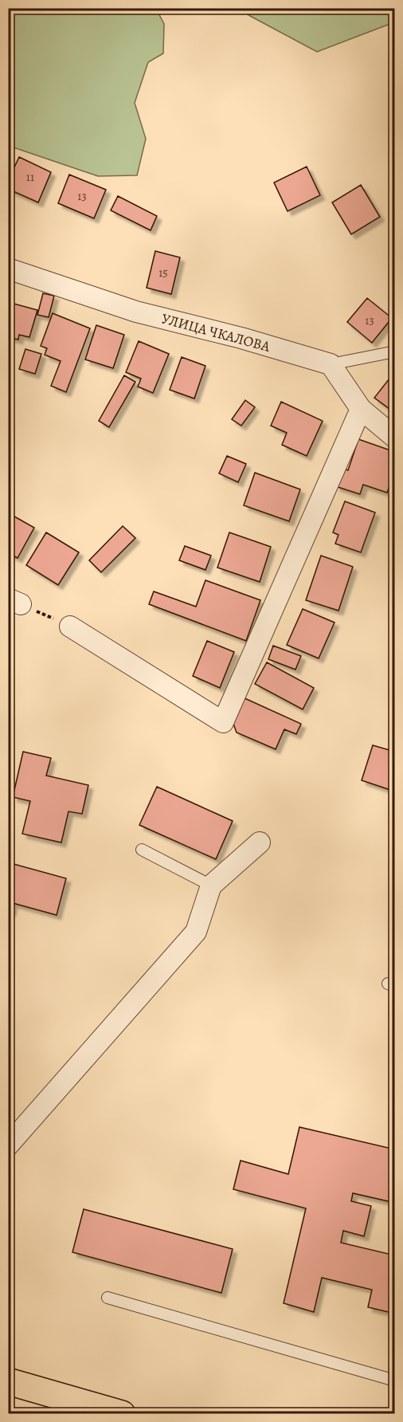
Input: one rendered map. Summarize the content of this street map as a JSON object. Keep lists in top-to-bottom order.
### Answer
{
  "streets": {
    "street": ["УЛИЦА ЧКАЛОВА"]
  },
  "house_numbers": [
    "11",
    "13",
    "15",
    "13"
  ]
}
